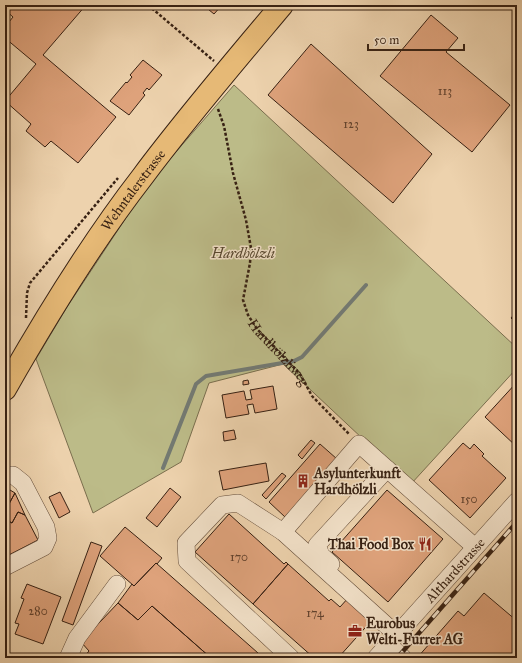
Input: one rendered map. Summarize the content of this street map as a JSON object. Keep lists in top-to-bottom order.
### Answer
{
  "streets": {
    "main road": ["Wehntalerstrasse"],
    "street": ["Althardstrasse"],
    "path": ["Hardhölzliweg"]
  },
  "crossings": [
    ["Wehntalerstrasse", "Hardhölzliweg"]
  ],
  "parks": ["Hardhölzli"],
  "places": {
    "building": ["Asylunterkunft Hardhölzli"],
    "restaurant": ["Thai Food Box"],
    "office": ["Eurobus Welti-Furrer AG"]
  },
  "house_numbers": [
    "113",
    "123",
    "150",
    "170",
    "280",
    "174"
  ],
  "scale_bar": "50 m"
}
